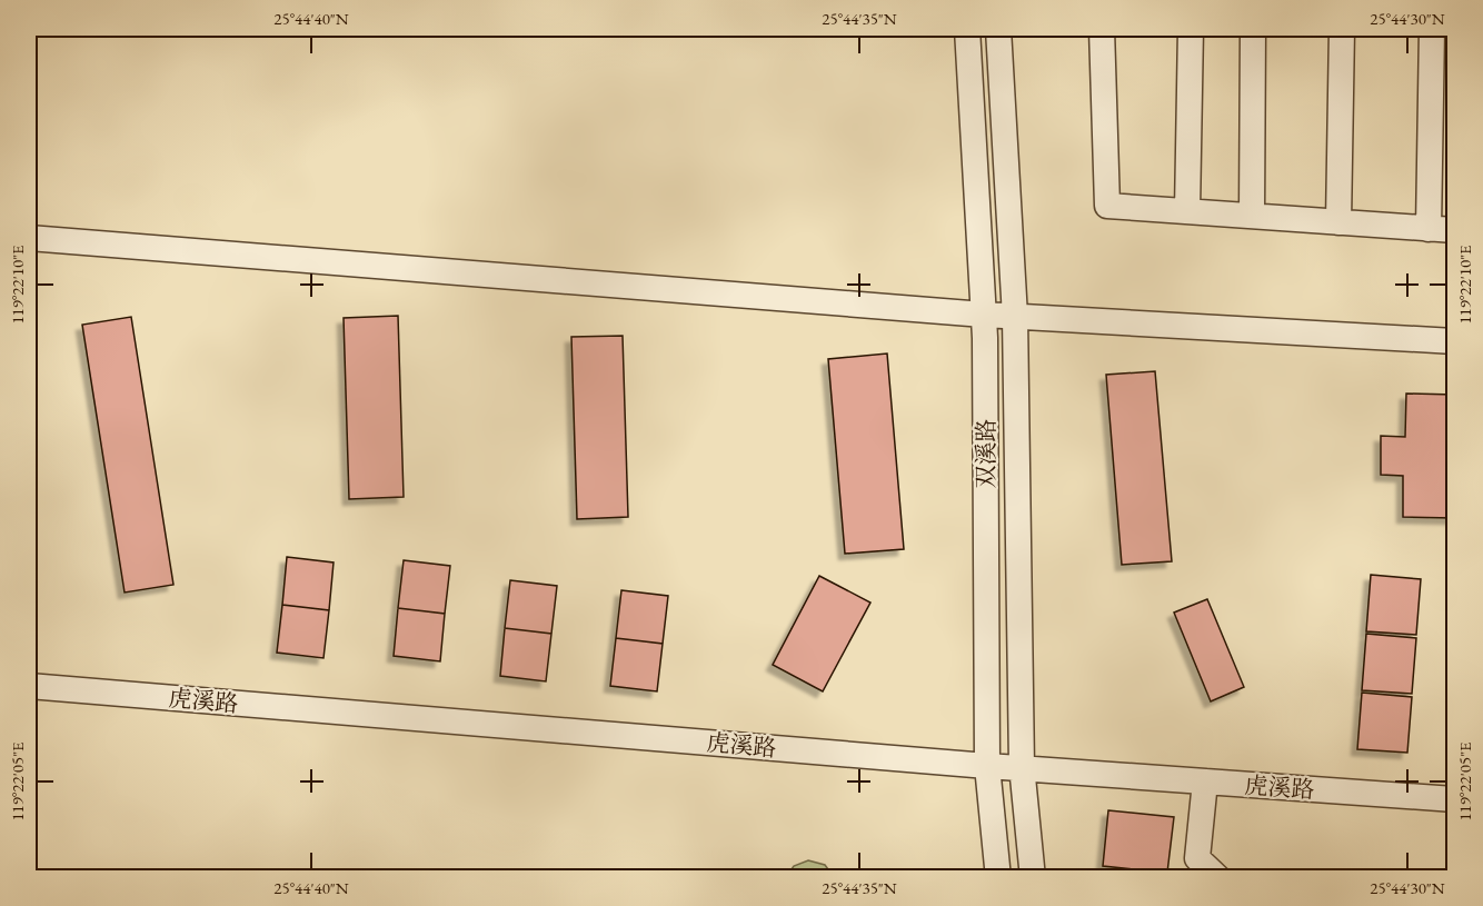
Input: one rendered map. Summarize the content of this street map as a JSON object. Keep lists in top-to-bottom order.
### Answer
{
  "streets": {
    "street": ["双溪路", "虎溪路"]
  },
  "crossings": [
    ["双溪路", "虎溪路"]
  ],
  "coordinates": [
    "25°44'40\"N",
    "25°44'35\"N",
    "25°44'30\"N",
    "119°22'10\"E",
    "119°22'05\"E"
  ]
}
